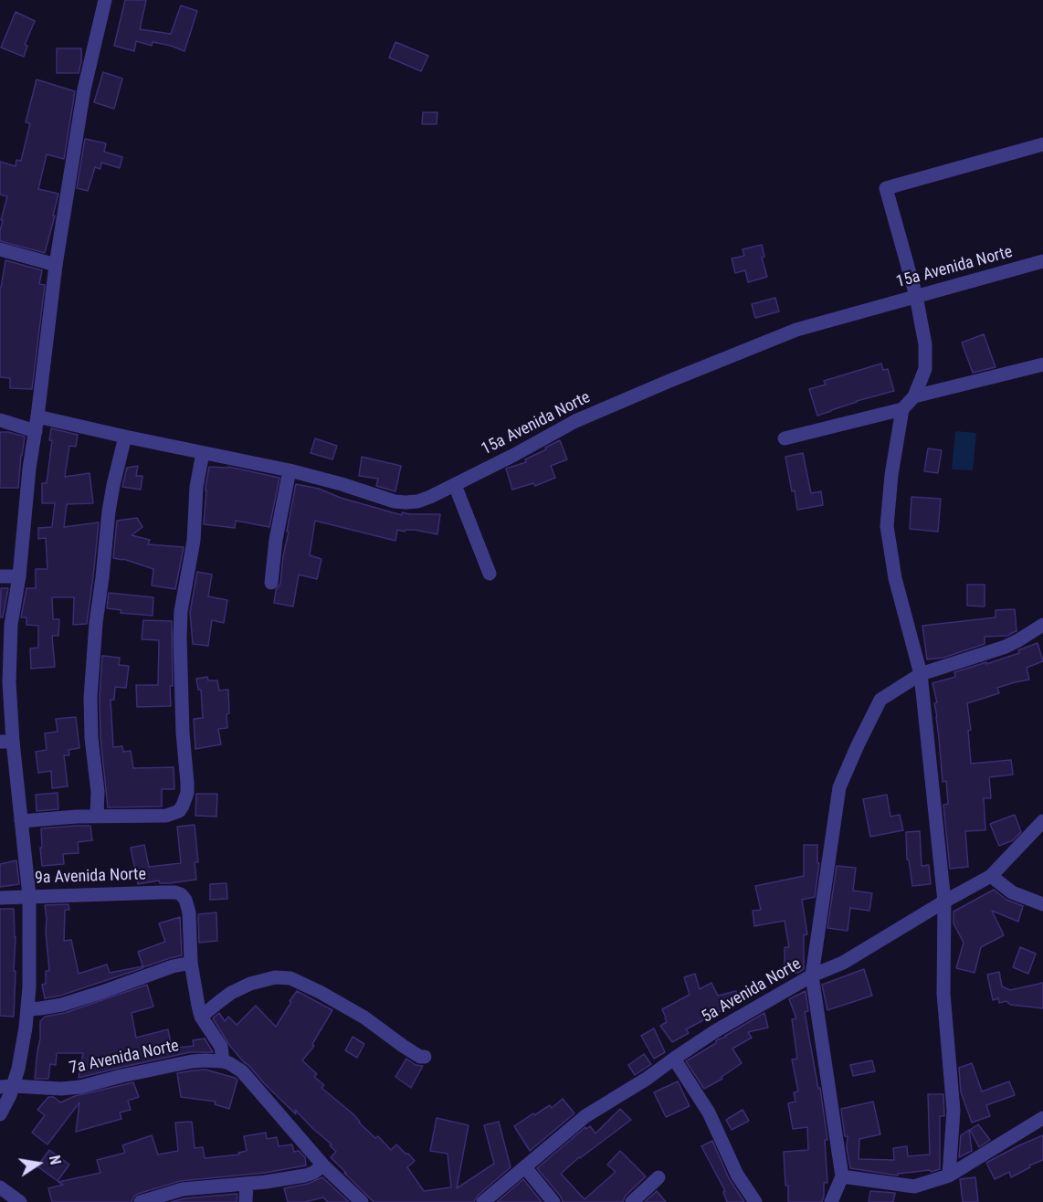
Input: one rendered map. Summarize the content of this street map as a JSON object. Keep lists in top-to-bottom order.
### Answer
{
  "streets": {
    "street": [
      "15a Avenida Norte",
      "9a Avenida Norte",
      "5a Avenida Norte",
      "7a Avenida Norte"
    ]
  },
  "north": "right"
}
